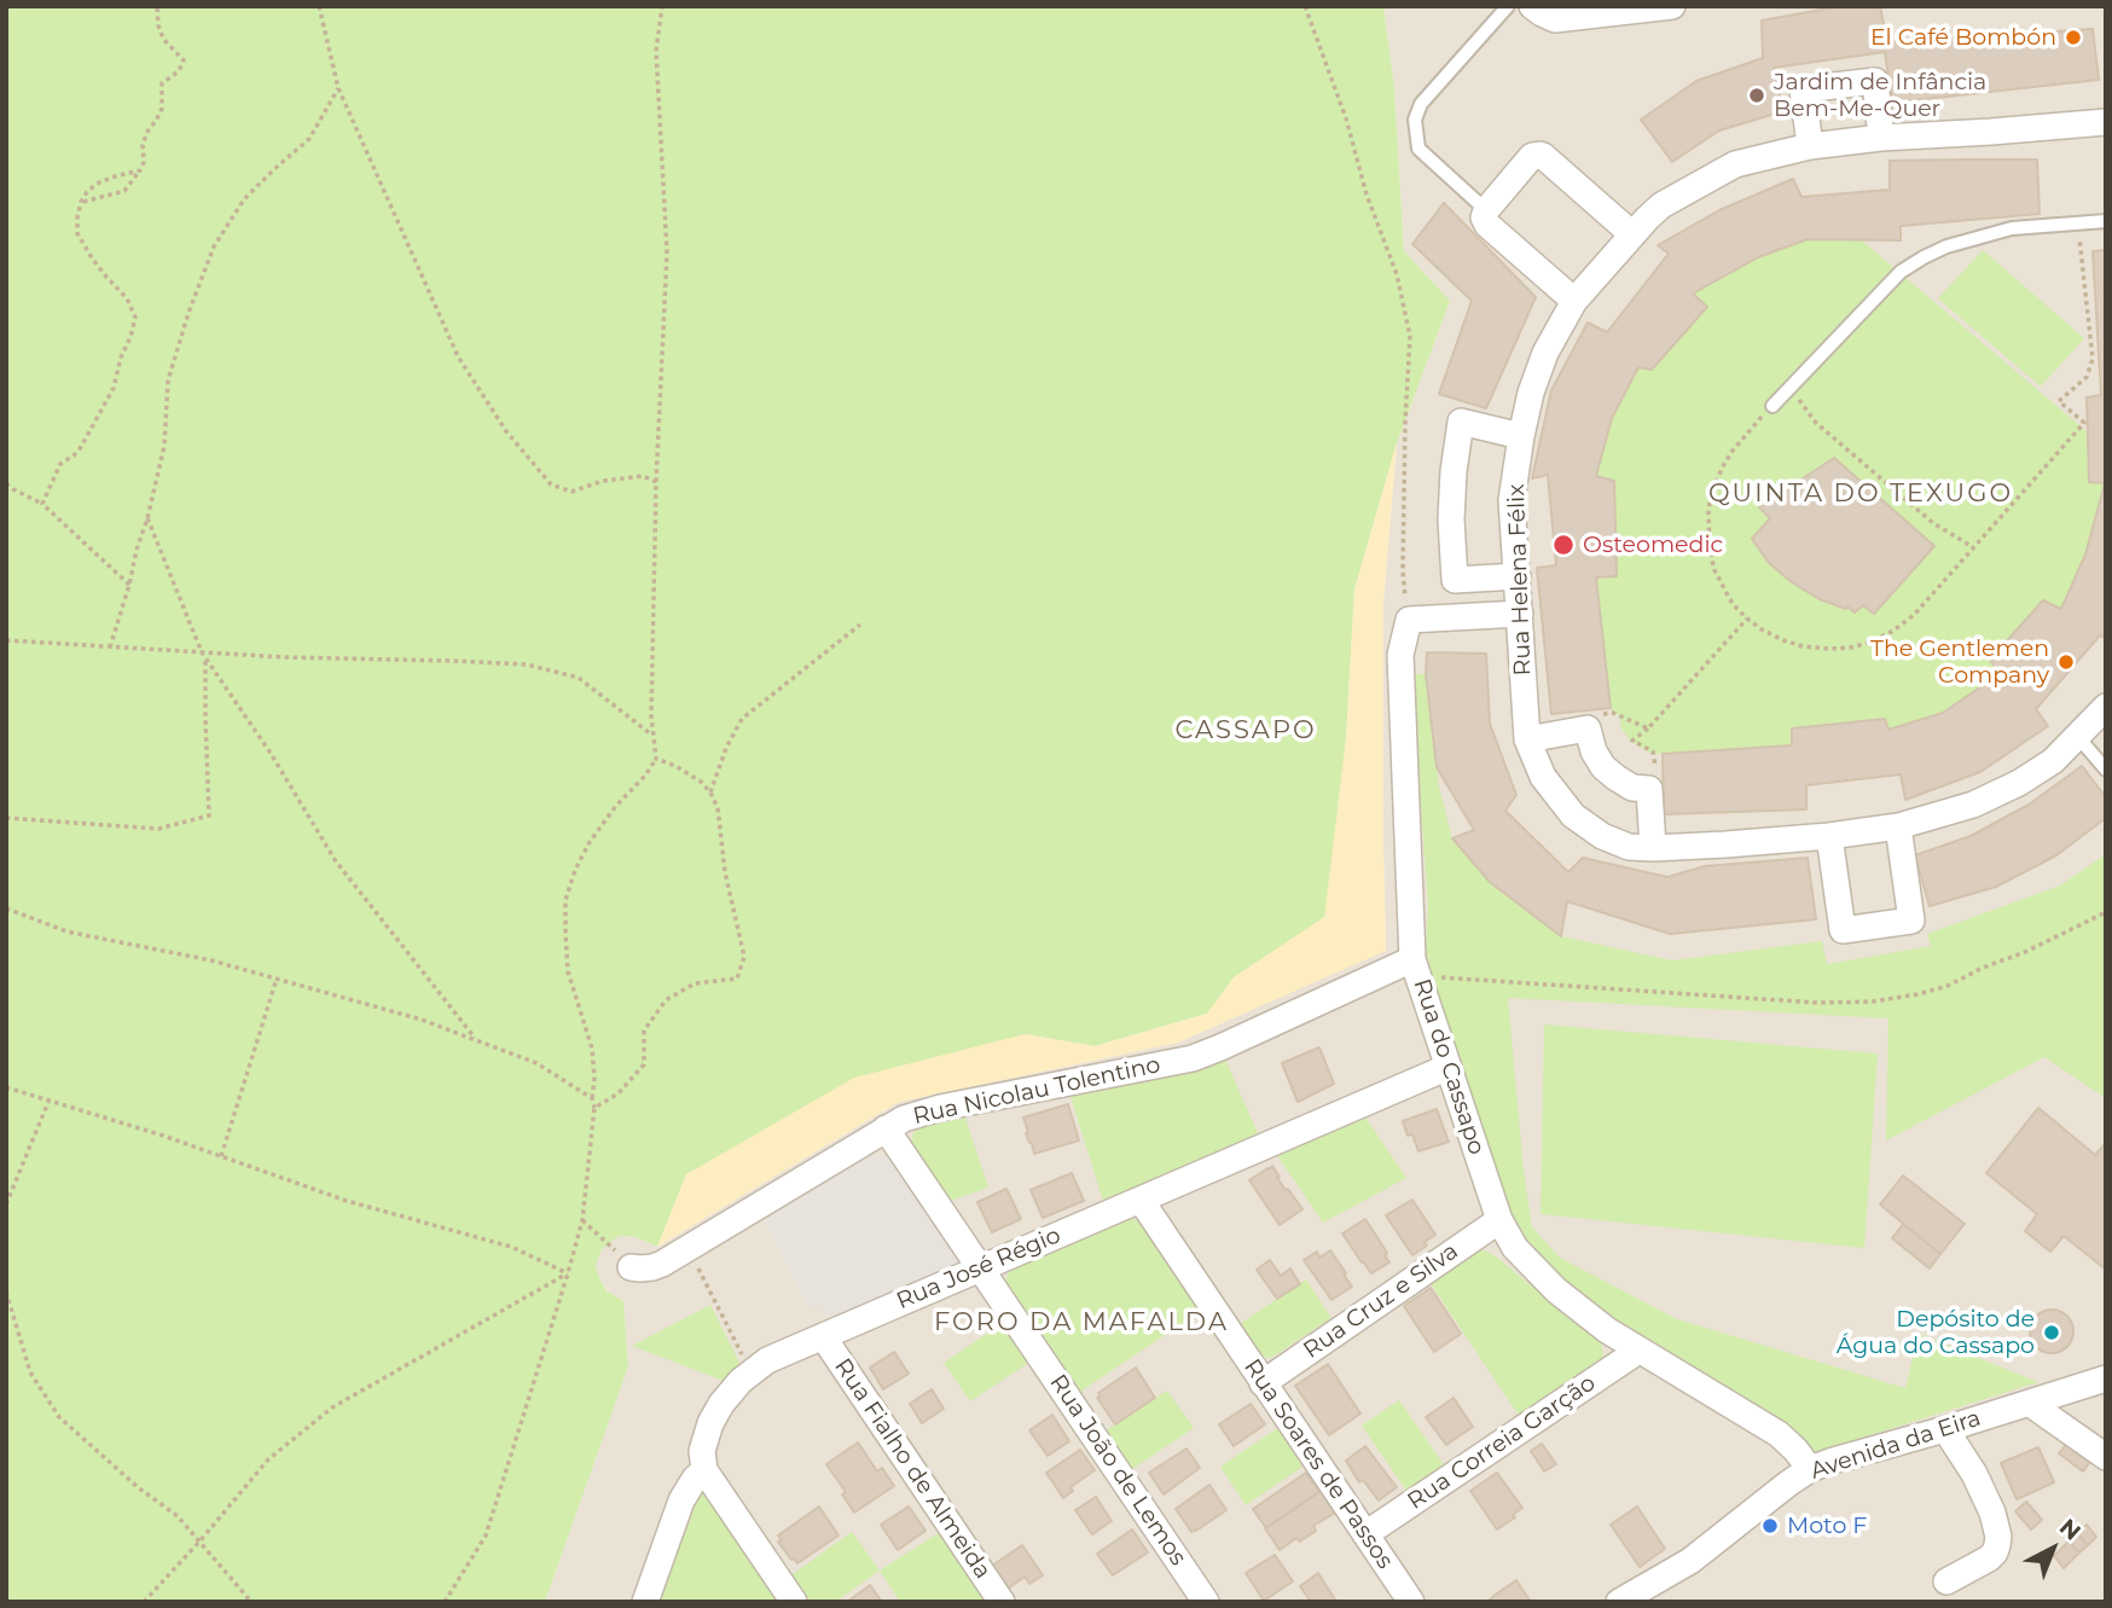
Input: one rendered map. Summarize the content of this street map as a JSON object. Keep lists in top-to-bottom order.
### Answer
{
  "streets": {
    "street": [
      "Rua Helena Félix",
      "Rua do Cassapo",
      "Rua Nicolau Tolentino",
      "Rua José Régio",
      "Rua Cruz e Silva",
      "Rua Correia Garção",
      "Avenida da Eira",
      "Rua Soares de Passos",
      "Rua Fialho de Almeida",
      "Rua João de Lemos"
    ]
  },
  "crossings": [
    ["Rua do Cassapo", "Rua Nicolau Tolentino"],
    ["Rua do Cassapo", "Rua José Régio"],
    ["Rua do Cassapo", "Rua Cruz e Silva"],
    ["Rua do Cassapo", "Rua Correia Garção"],
    ["Rua do Cassapo", "Avenida da Eira"],
    ["Rua Nicolau Tolentino", "Rua João de Lemos"],
    ["Rua José Régio", "Rua Soares de Passos"],
    ["Rua José Régio", "Rua Fialho de Almeida"],
    ["Rua José Régio", "Rua João de Lemos"],
    ["Rua Cruz e Silva", "Rua Soares de Passos"],
    ["Rua Correia Garção", "Rua Soares de Passos"]
  ],
  "districts": ["QUINTA DO TEXUGO", "CASSAPO", "FORO DA MAFALDA"],
  "places": [
    "El Café Bombón",
    "Jardim de Infância Bem-Me-Quer",
    "Osteomedic",
    "The Gentlemen Company",
    "Depósito de Água do Cassapo",
    "Moto F"
  ],
  "north": "top right"
}
